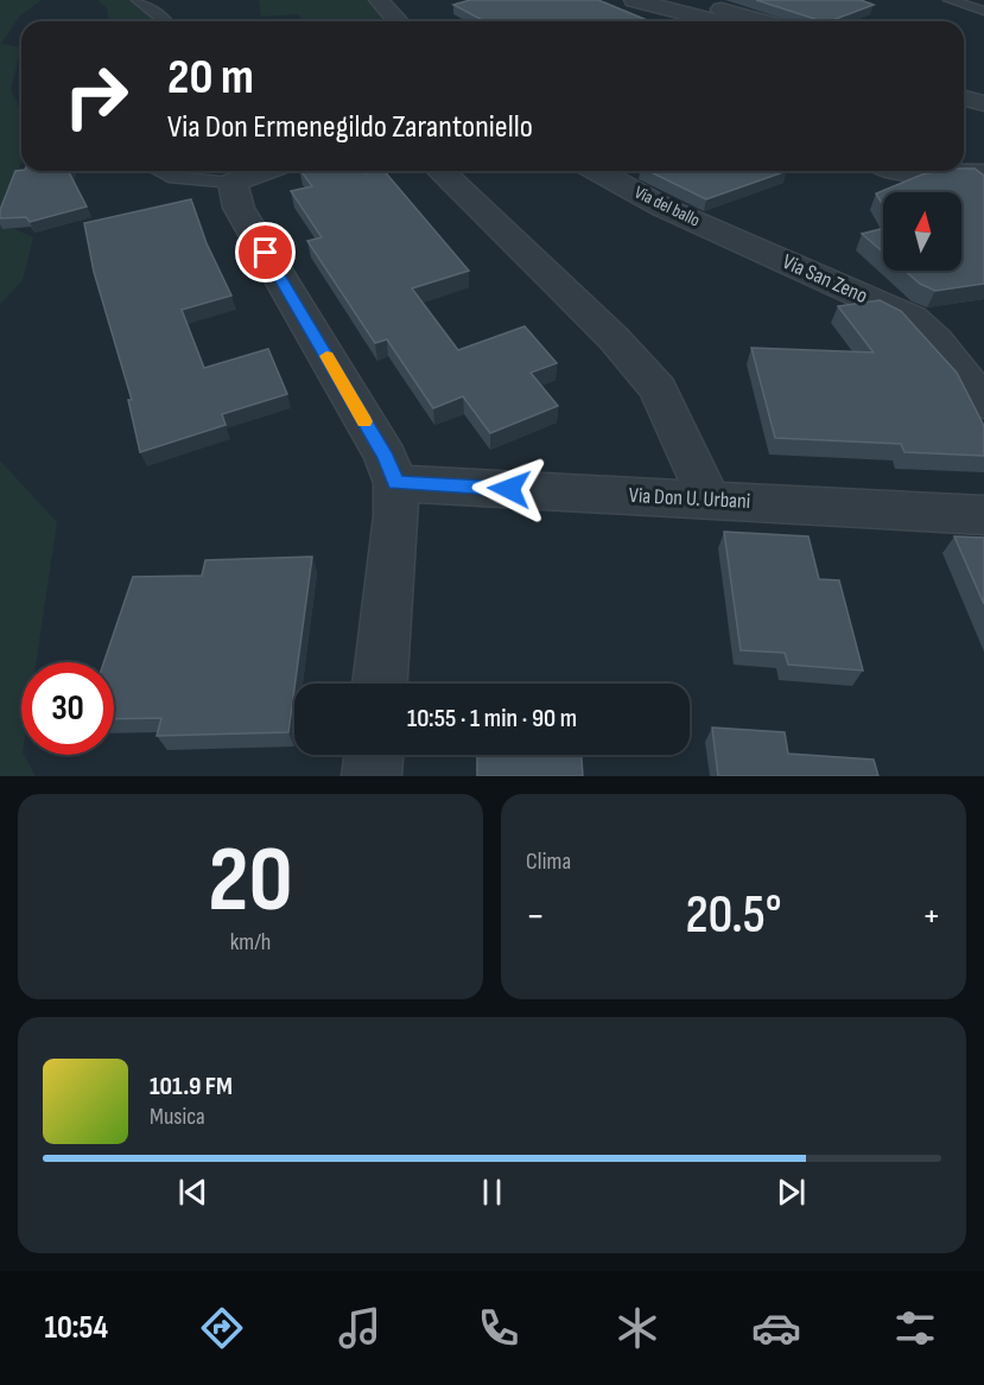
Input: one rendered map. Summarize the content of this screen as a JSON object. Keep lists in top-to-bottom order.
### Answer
{
  "streets": {
    "street": ["Via del ballo", "Via San Zeno", "Via Don U. Urbani"]
  },
  "crossings": [
    ["Via del ballo", "Via San Zeno"]
  ],
  "north": "top",
  "page": {
    "turn": ["20 m", "Via Don Ermenegildo Zarantoniello"],
    "limit": "30",
    "trip": "10:55 · 1 min · 90 m",
    "tile": [
      ["20", "km/h"],
      "Clima"
    ],
    "heat": ["−", "20.5°", "+"],
    "song": ["101.9 FM", "Musica"],
    "tabs": "10:54"
  }
}
